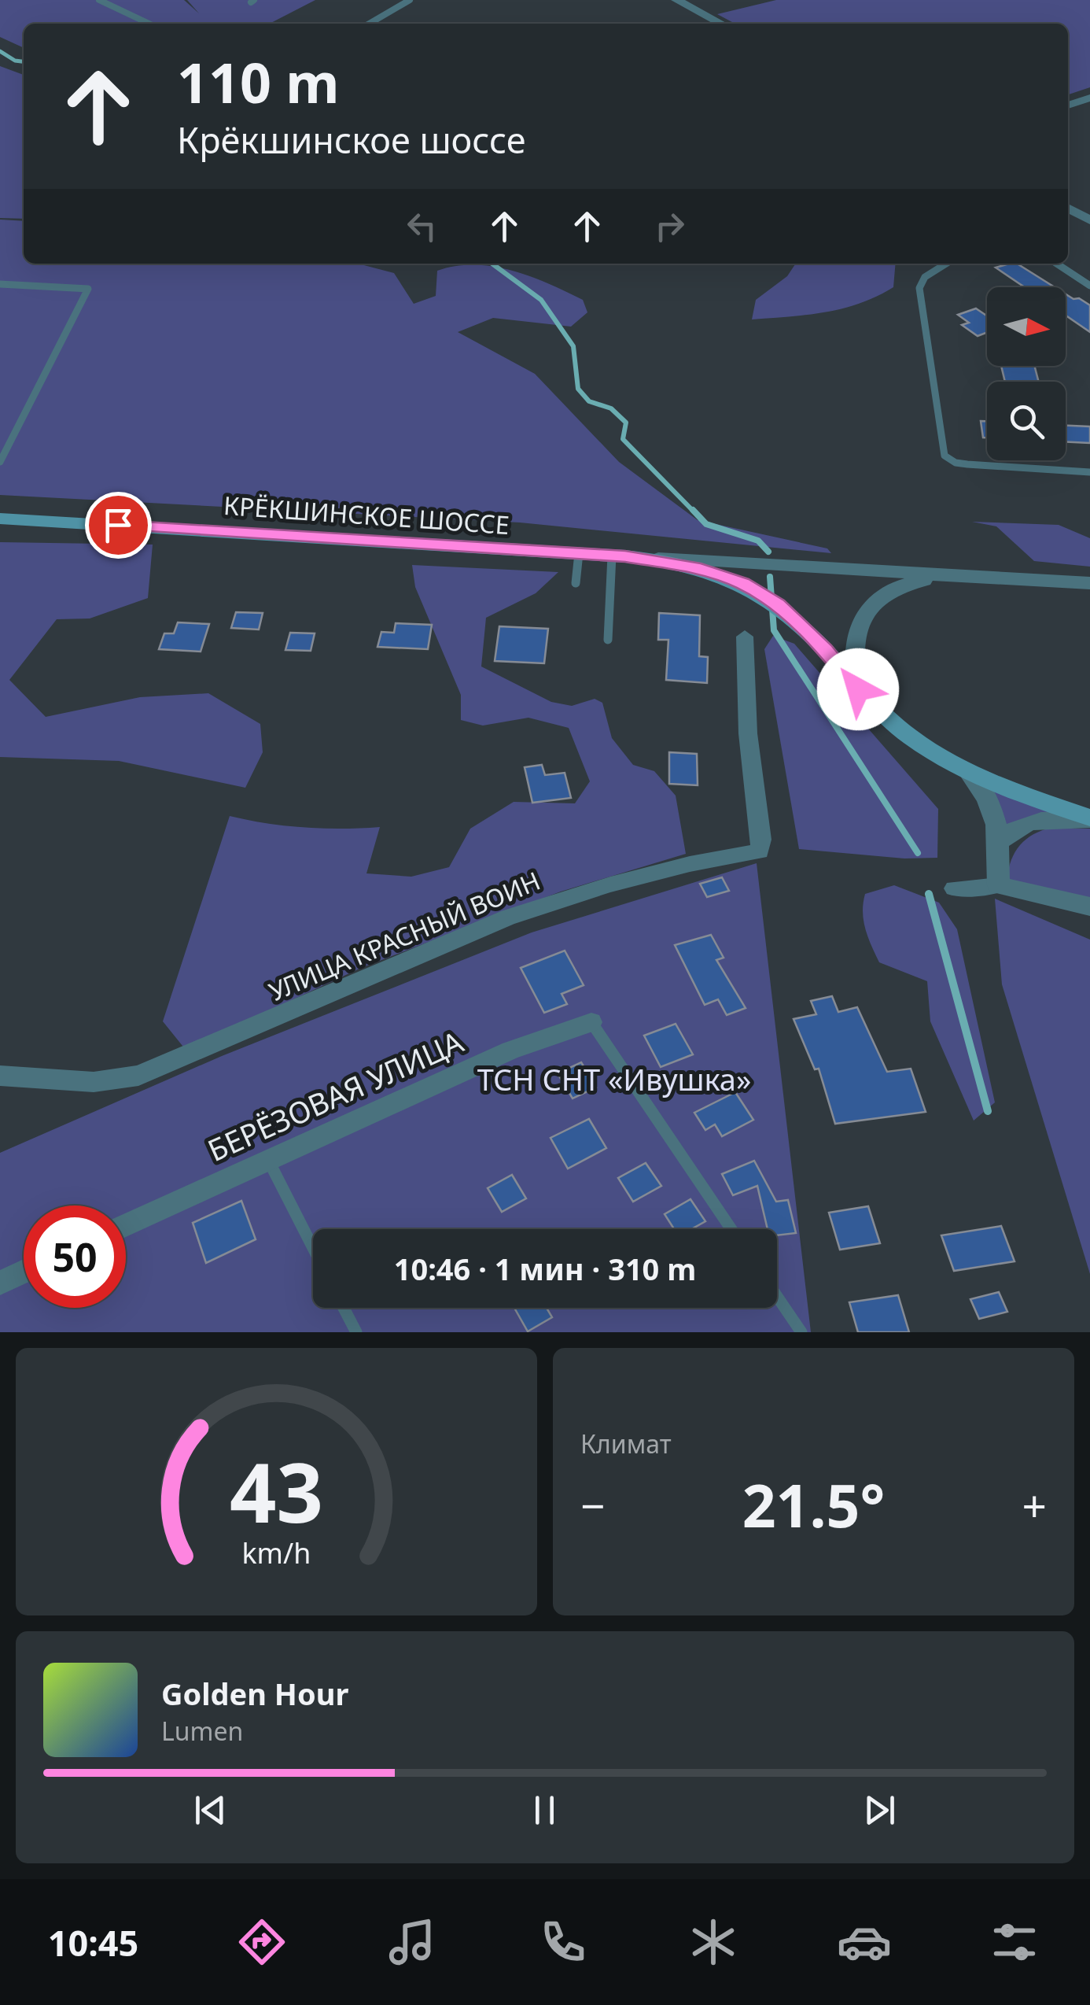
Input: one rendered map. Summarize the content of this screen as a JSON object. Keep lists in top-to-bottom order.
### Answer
{
  "streets": {
    "main road": ["КРЁКШИНСКОЕ ШОССЕ"],
    "street": ["УЛИЦА КРАСНЫЙ ВОИН", "БЕРЁЗОВАЯ УЛИЦА"]
  },
  "parks": ["ТСН СНТ «Ивушка»"],
  "north": "right",
  "page": {
    "turn": ["110 m", "Крёкшинское шоссе"],
    "limit": "50",
    "trip": "10:46 · 1 мин · 310 m",
    "tile": "Климат",
    "heat": ["−", "21.5°", "+"],
    "song": ["Golden Hour", "Lumen"],
    "tabs": "10:45",
    "gauge": ["43", "km/h"]
  }
}
